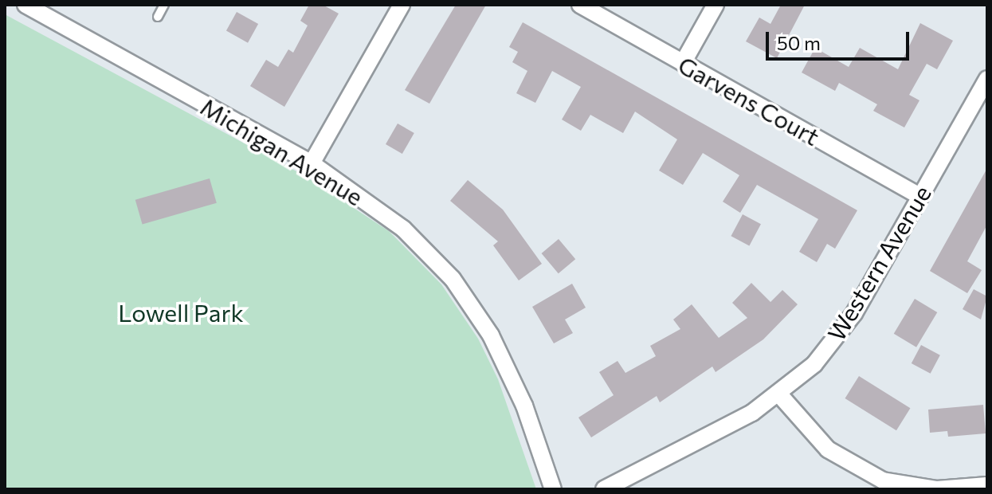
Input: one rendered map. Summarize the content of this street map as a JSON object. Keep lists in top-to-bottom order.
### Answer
{
  "streets": {
    "street": ["Garvens Court", "Michigan Avenue", "Western Avenue"]
  },
  "crossings": [
    ["Garvens Court", "Western Avenue"]
  ],
  "parks": ["Lowell Park"],
  "scale_bar": "50 m"
}
